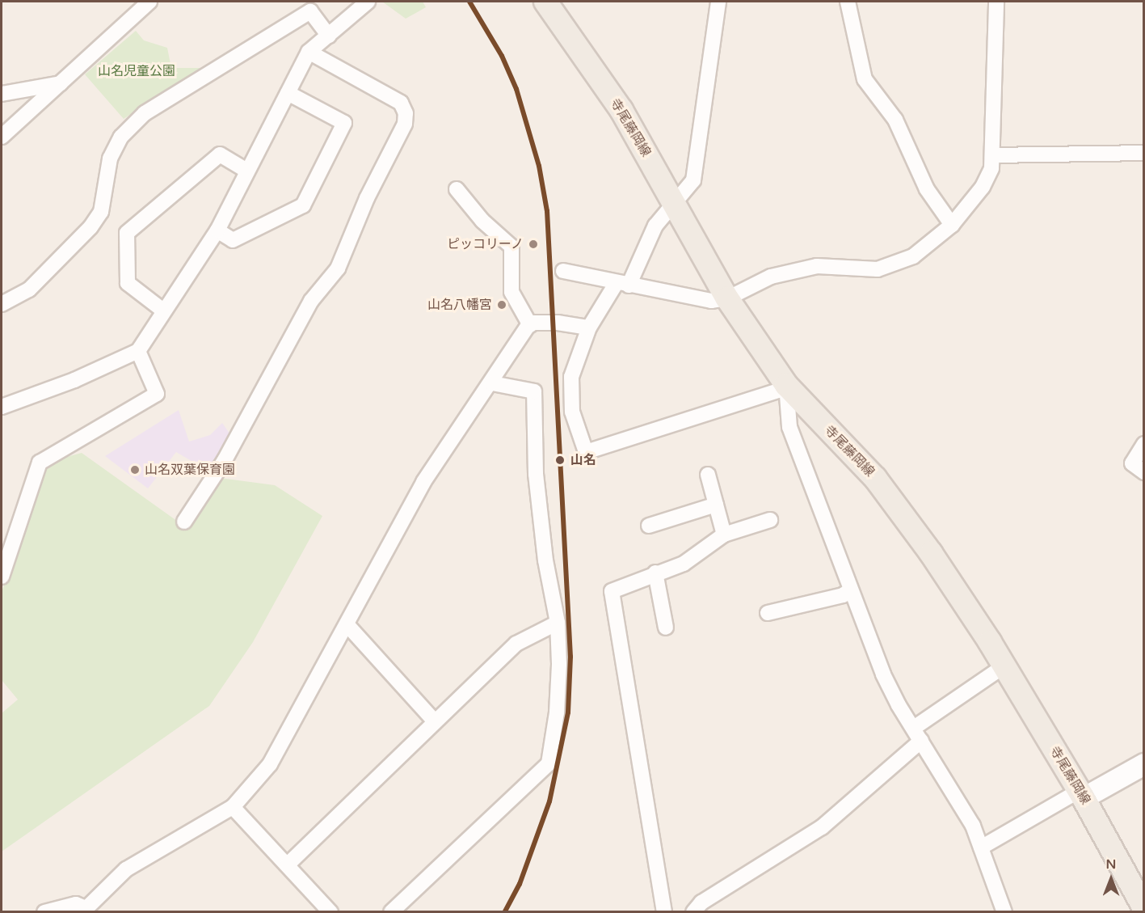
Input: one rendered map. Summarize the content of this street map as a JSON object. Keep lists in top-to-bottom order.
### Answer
{
  "streets": {
    "main road": ["寺尾藤岡線"]
  },
  "parks": ["山名児童公園"],
  "places": [
    "ピッコリーノ",
    "山名八幡宮",
    "山名",
    "山名双葉保育園"
  ],
  "north": "top"
}
